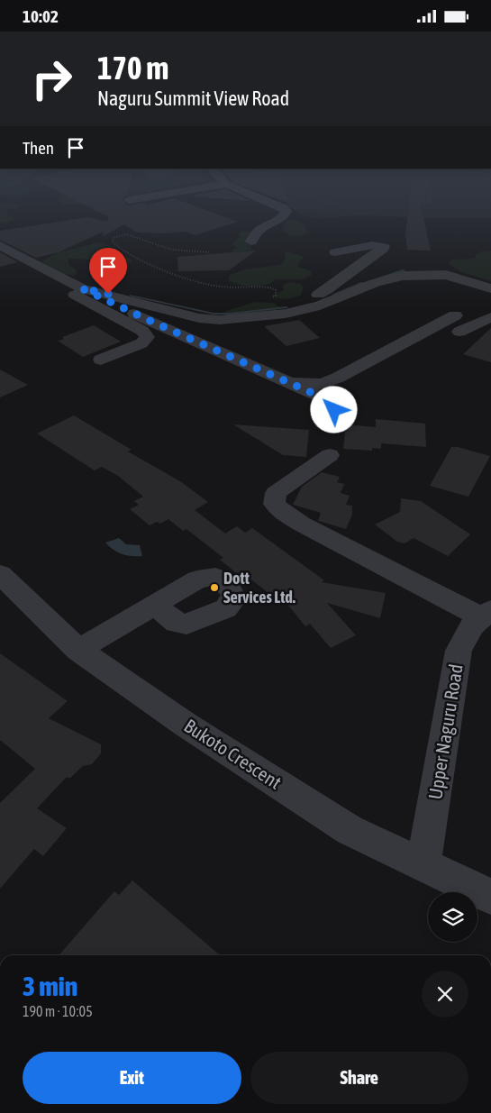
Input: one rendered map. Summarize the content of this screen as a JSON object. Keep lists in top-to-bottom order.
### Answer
{
  "streets": {
    "street": ["Upper Naguru Road", "Bukoto Crescent"]
  },
  "crossings": [
    ["Upper Naguru Road", "Bukoto Crescent"]
  ],
  "places": ["Dott Services Ltd."],
  "page": {
    "status": "10:02",
    "turn": ["170 m", "Naguru Summit View Road"],
    "then": "Then",
    "heading": ["3 min", "190 m · 10:05"],
    "buttons": ["Exit", "Share"]
  }
}
